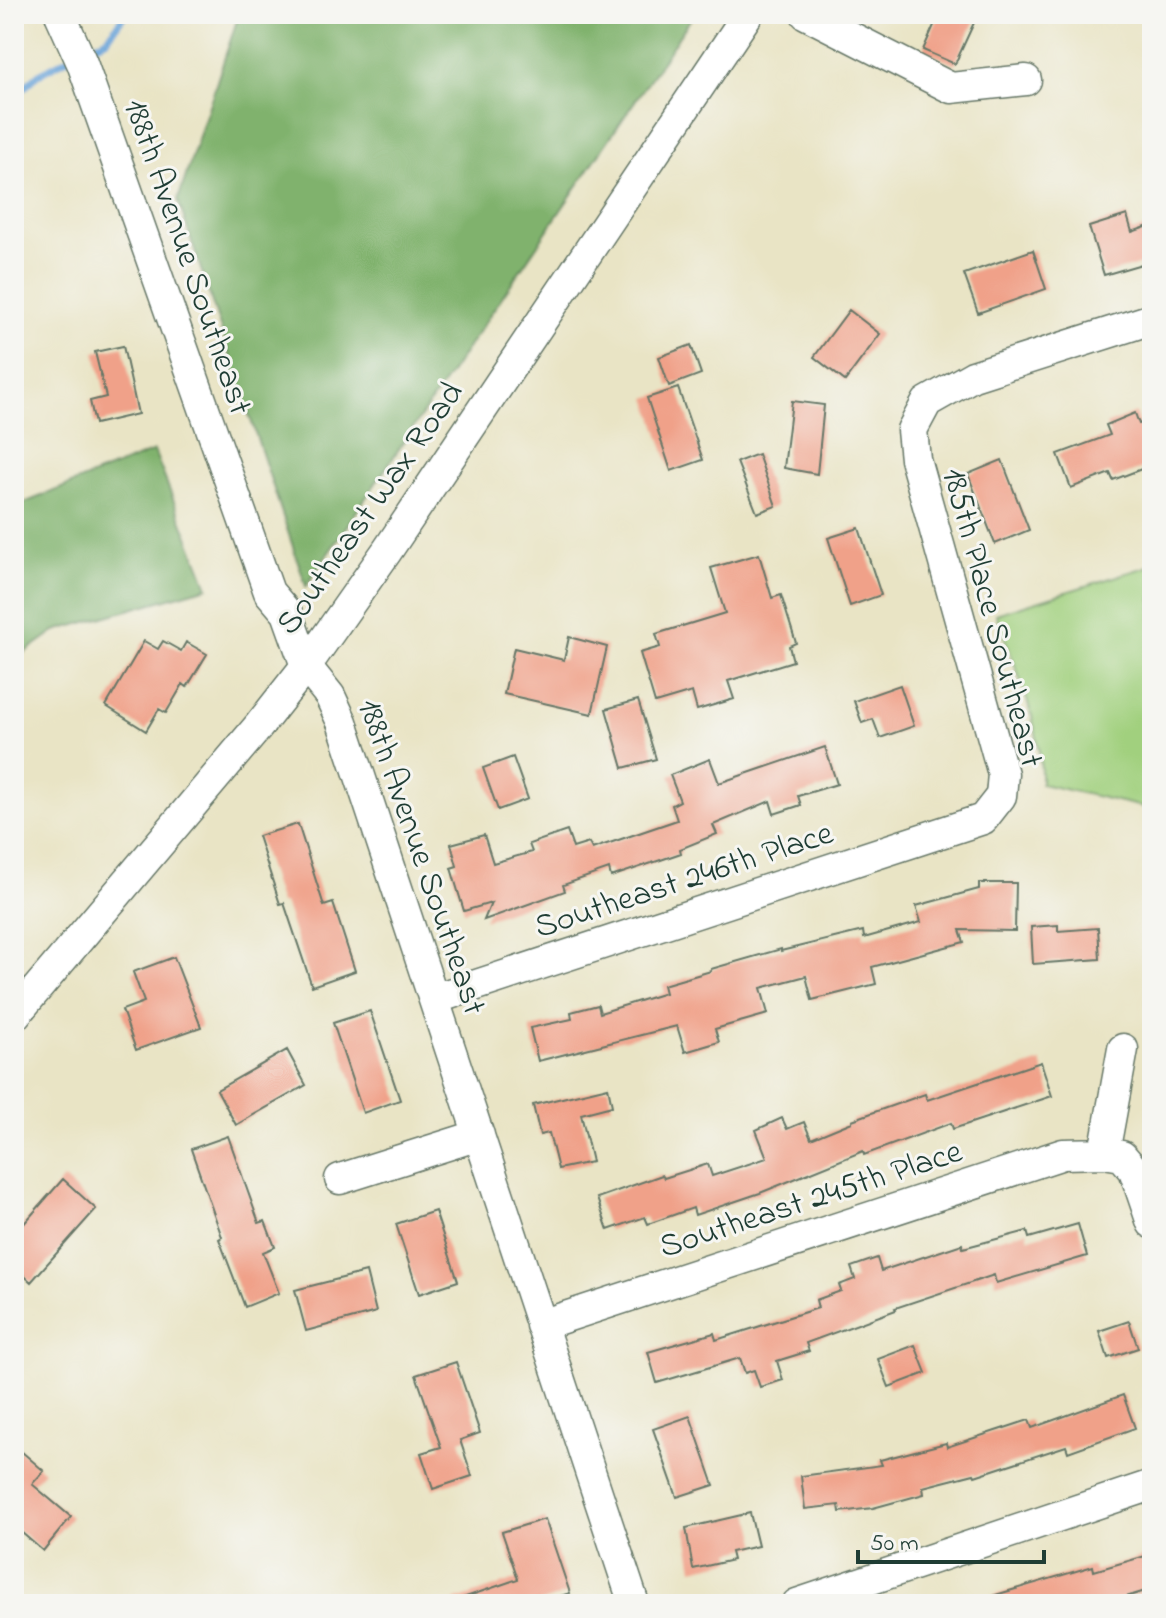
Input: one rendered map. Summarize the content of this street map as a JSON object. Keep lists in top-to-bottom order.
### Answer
{
  "streets": {
    "street": [
      "188th Avenue Southeast",
      "Southeast Wax Road",
      "185th Place Southeast",
      "Southeast 246th Place",
      "Southeast 245th Place"
    ]
  },
  "crossings": [
    ["188th Avenue Southeast", "Southeast Wax Road"],
    ["188th Avenue Southeast", "Southeast 246th Place"],
    ["188th Avenue Southeast", "Southeast 245th Place"],
    ["185th Place Southeast", "Southeast 246th Place"]
  ],
  "scale_bar": "50 m"
}
